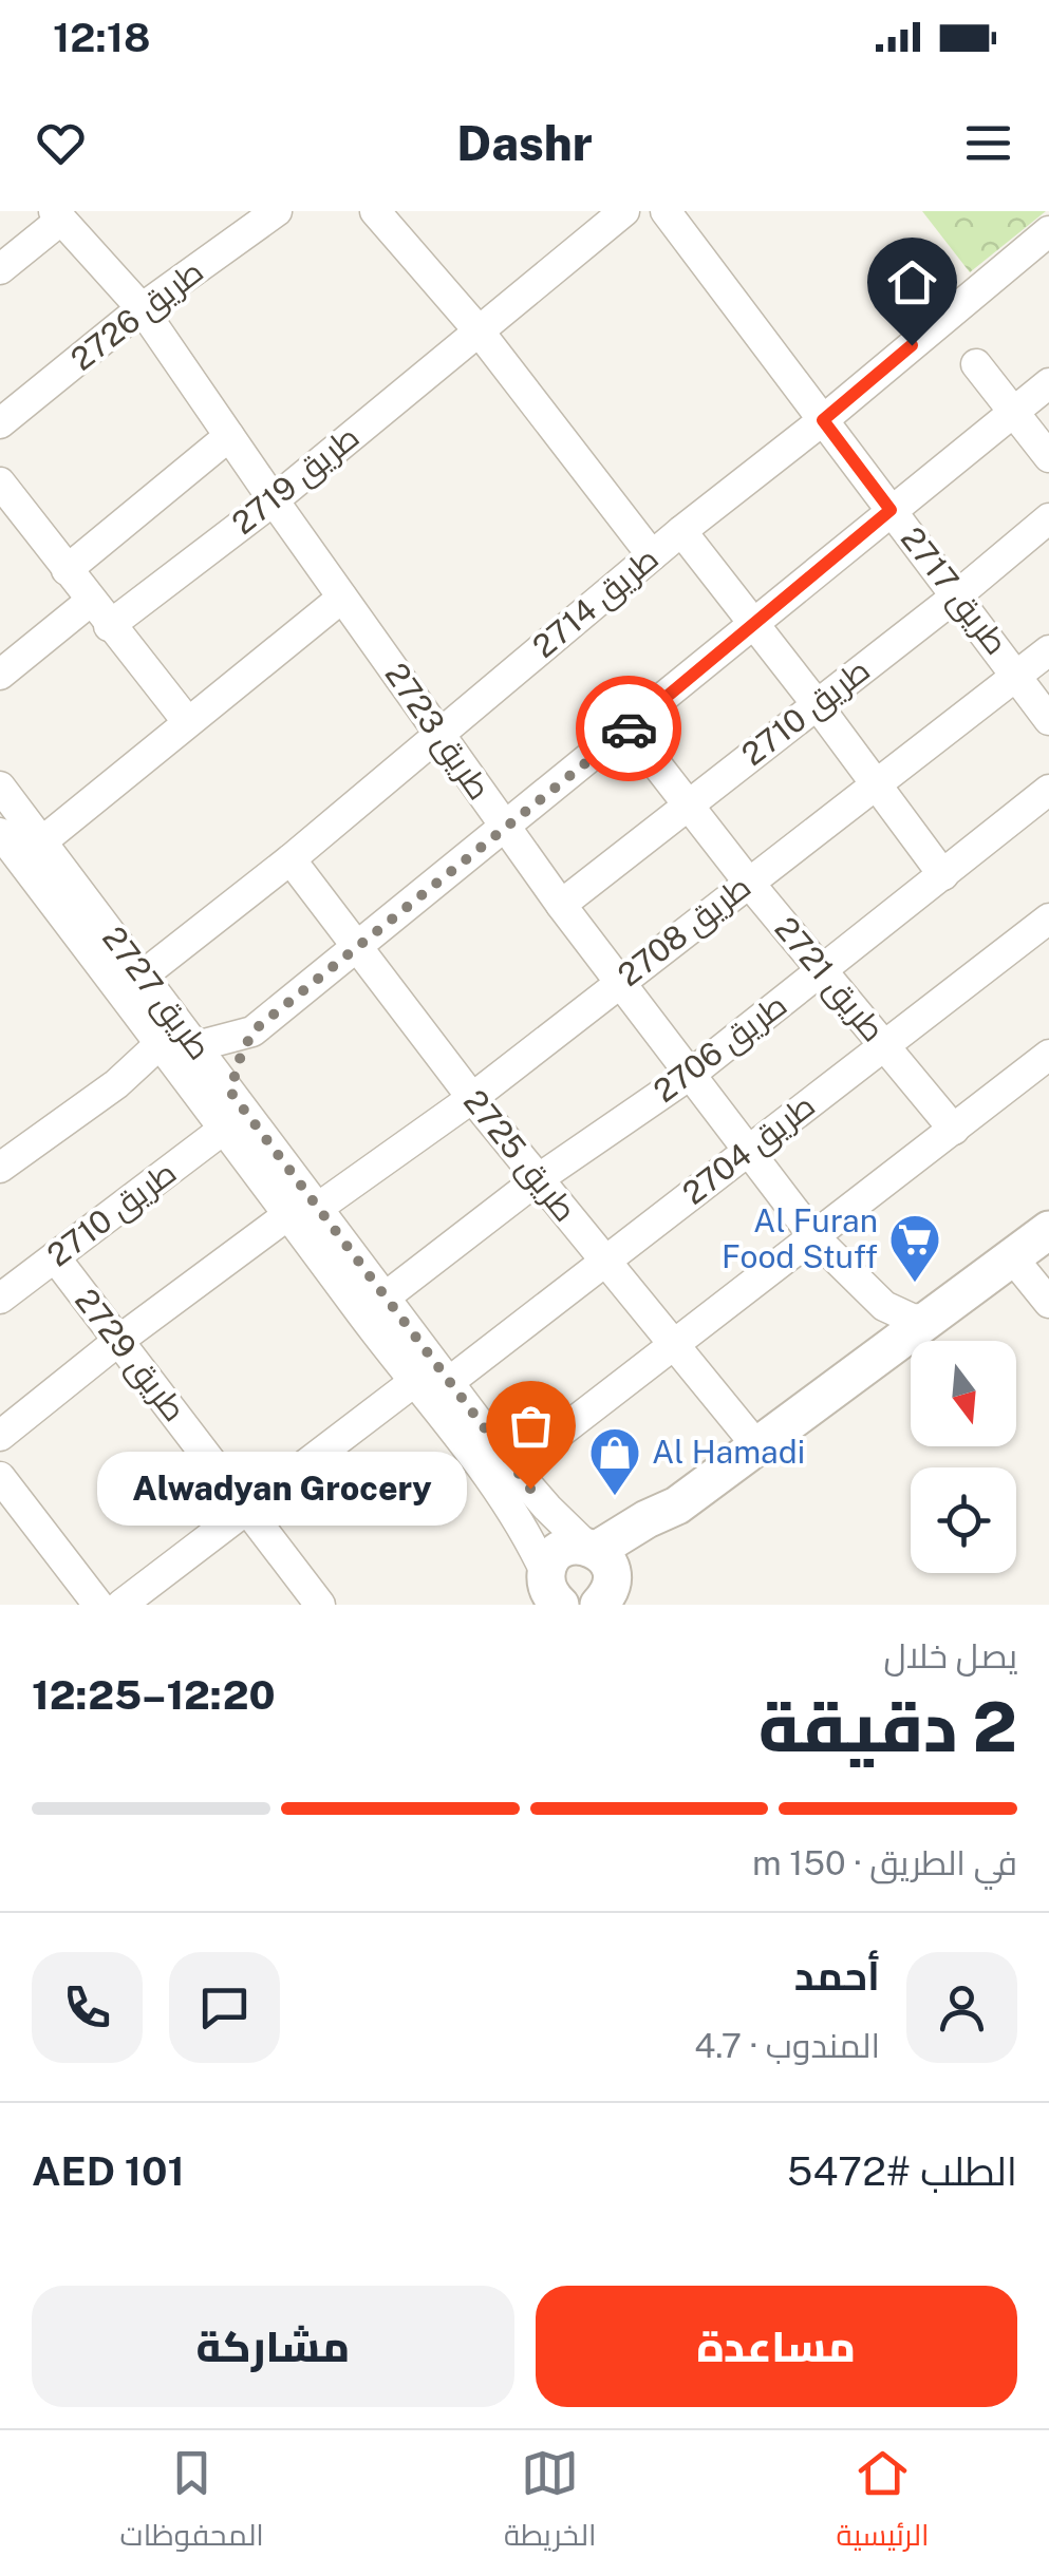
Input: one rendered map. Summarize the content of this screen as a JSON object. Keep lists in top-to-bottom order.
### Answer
{
  "streets": {
    "street": [
      "طريق 2726",
      "طريق 2719",
      "طريق 2717",
      "طريق 2714",
      "طريق 2710",
      "طريق 2723",
      "طريق 2708",
      "طريق 2721",
      "طريق 2727",
      "طريق 2706",
      "طريق 2704",
      "طريق 2725",
      "طريق 2729"
    ]
  },
  "crossings": [
    ["طريق 2726", "طريق 2723"],
    ["طريق 2719", "طريق 2723"],
    ["طريق 2717", "طريق 2714"],
    ["طريق 2717", "طريق 2710"],
    ["طريق 2717", "طريق 2708"],
    ["طريق 2714", "طريق 2723"],
    ["طريق 2714", "طريق 2727"],
    ["طريق 2714", "طريق 2725"],
    ["طريق 2710", "طريق 2723"],
    ["طريق 2710", "طريق 2721"],
    ["طريق 2710", "طريق 2727"],
    ["طريق 2710", "طريق 2729"],
    ["طريق 2723", "طريق 2708"],
    ["طريق 2723", "طريق 2706"],
    ["طريق 2723", "طريق 2704"],
    ["طريق 2708", "طريق 2721"],
    ["طريق 2708", "طريق 2727"],
    ["طريق 2708", "طريق 2725"],
    ["طريق 2708", "طريق 2729"],
    ["طريق 2721", "طريق 2706"],
    ["طريق 2721", "طريق 2704"],
    ["طريق 2727", "طريق 2706"],
    ["طريق 2727", "طريق 2704"],
    ["طريق 2706", "طريق 2725"],
    ["طريق 2704", "طريق 2725"]
  ],
  "places": {
    "supermarket": ["Al Furan Food Stuff"],
    "other": ["Alwadyan Grocery"],
    "shop": ["Al Hamadi"]
  },
  "north": "bottom",
  "page": {
    "status": "12:18",
    "header": "Dashr",
    "bubble": "Alwadyan Grocery",
    "heading": ["2 دقيقة", "يصل خلال", "12:20–12:25"],
    "panel": [
      "أحمد",
      "المندوب · 4.7",
      "الطلب #5472",
      "AED 101"
    ],
    "bar": "في الطريق · 150 m",
    "buttons": ["مساعدة", "مشاركة"],
    "tabs": ["الرئيسية", "الخريطة", "المحفوظات"]
  }
}
